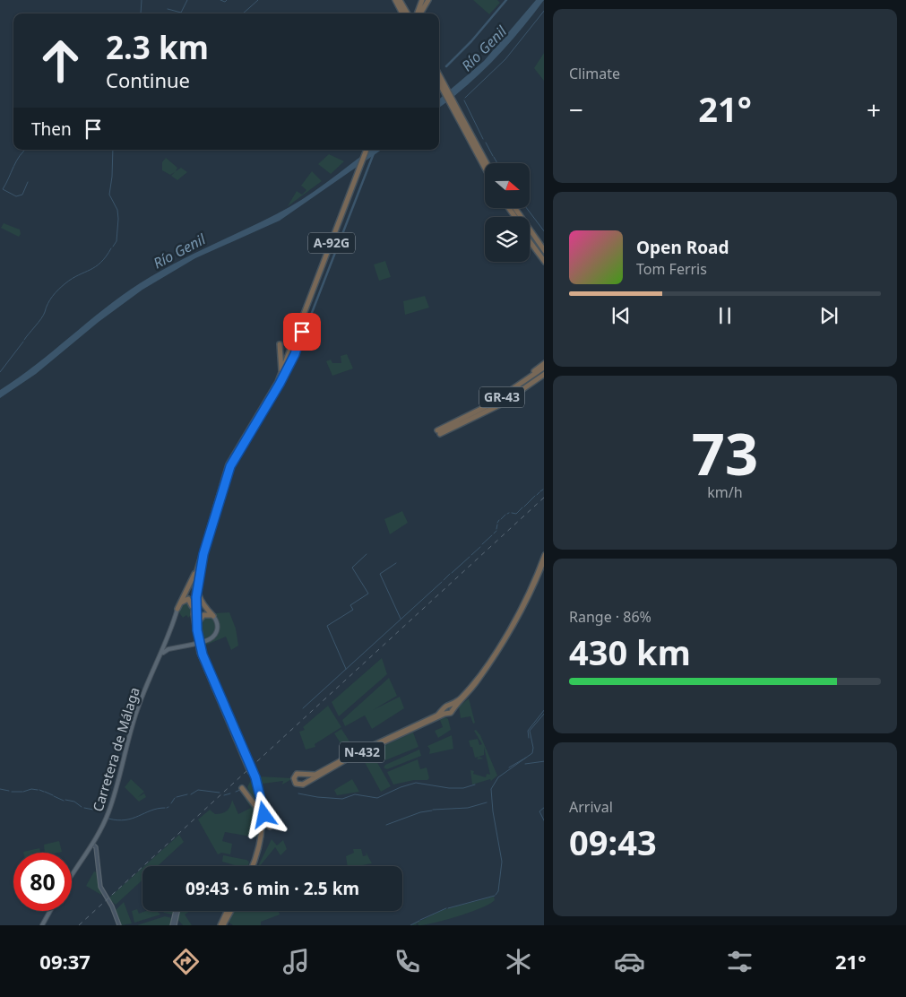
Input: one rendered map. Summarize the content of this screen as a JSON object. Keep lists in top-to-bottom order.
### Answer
{
  "streets": {
    "highway": ["A-92G", "GR-43", "N-432"],
    "main road": ["Carretera de Málaga"]
  },
  "water": ["Río Genil"],
  "north": "right",
  "page": {
    "tile": [
      "Climate",
      ["73", "km/h"],
      ["Range · 86%", "430 km"],
      ["Arrival", "09:43"]
    ],
    "turn": ["2.3 km", "Continue"],
    "heat": ["−", "21°", "+"],
    "then": "Then",
    "song": ["Open Road", "Tom Ferris"],
    "limit": "80",
    "trip": "09:43 · 6 min · 2.5 km",
    "tabs": ["09:37", "21°"]
  }
}
